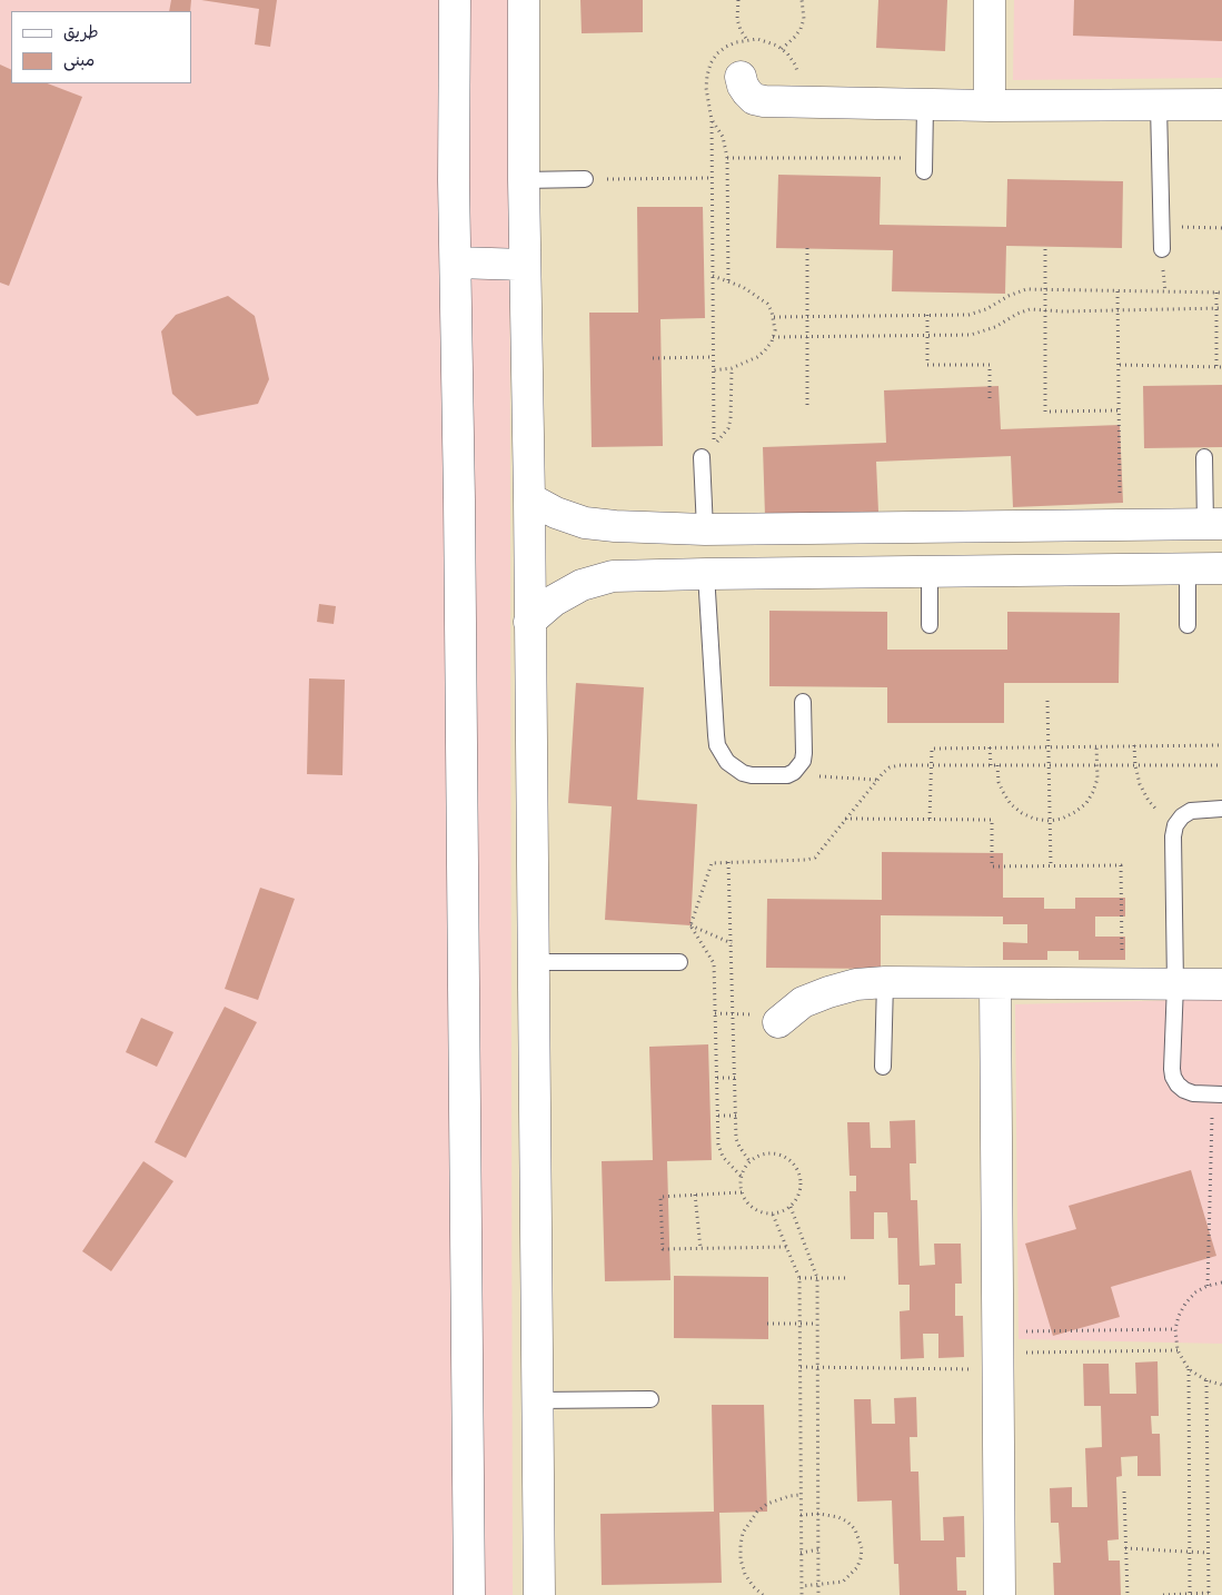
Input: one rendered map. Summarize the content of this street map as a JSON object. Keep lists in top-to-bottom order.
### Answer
{
  "legend": ["طريق", "مبنى"]
}
